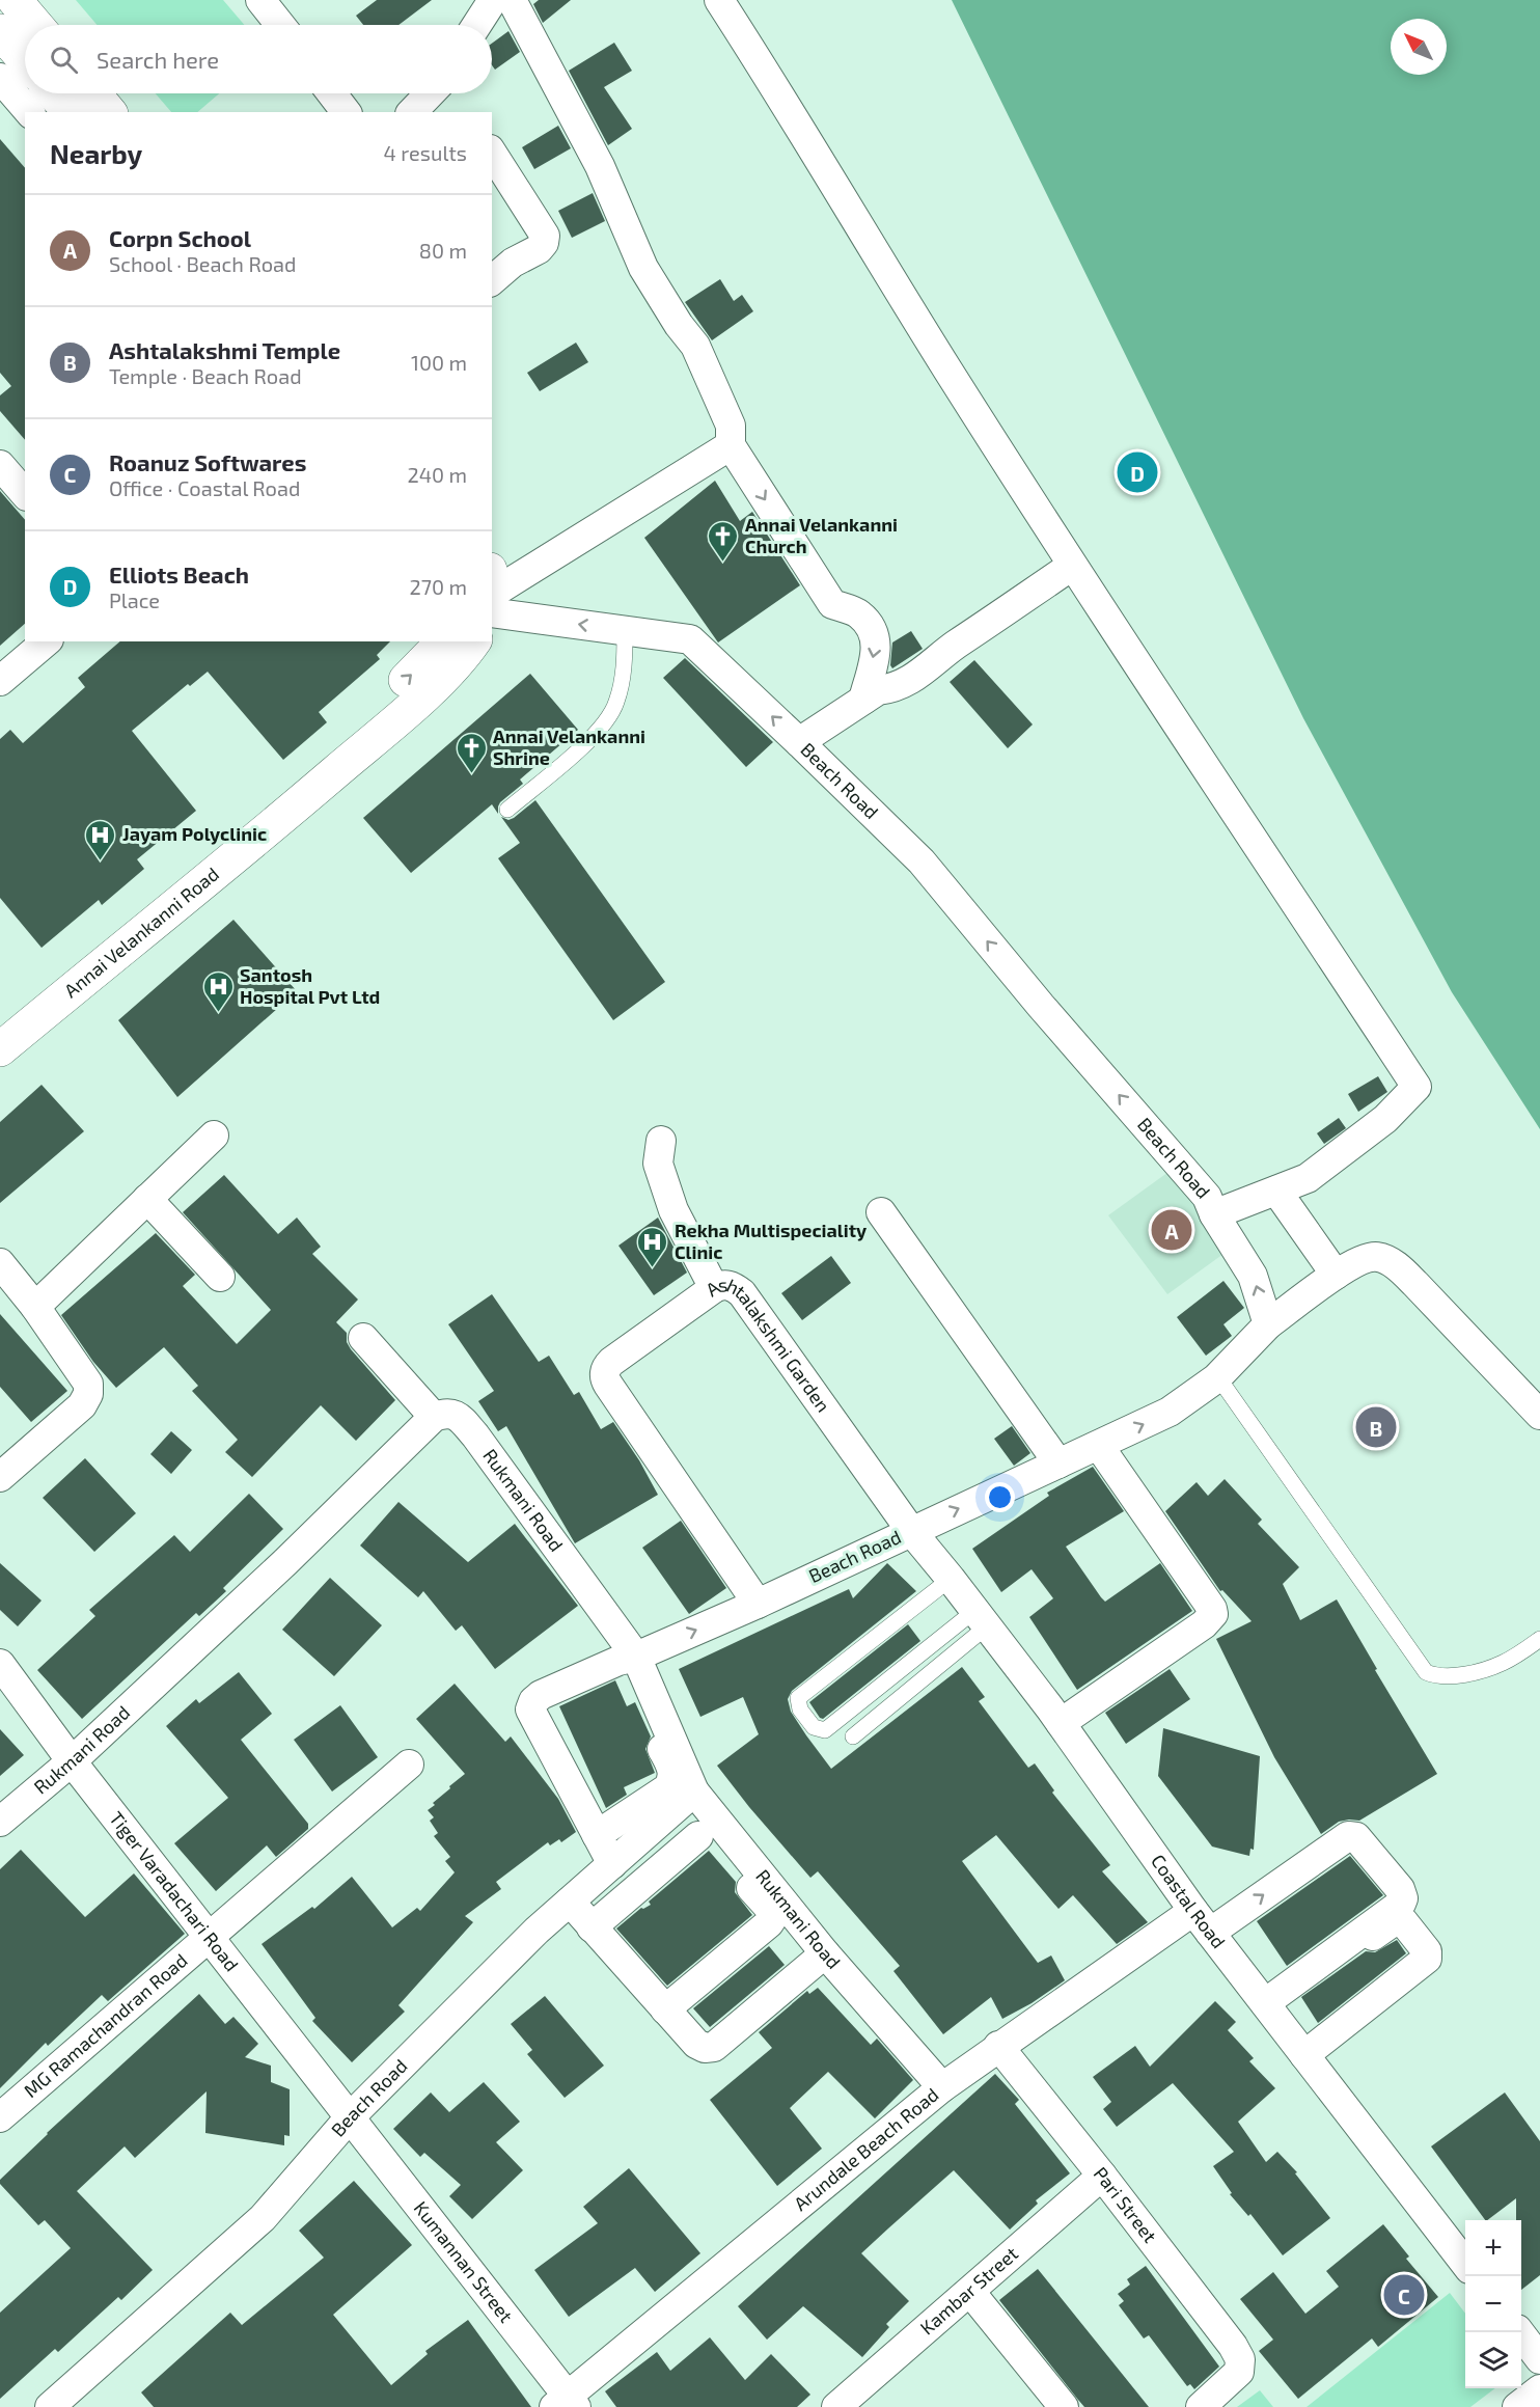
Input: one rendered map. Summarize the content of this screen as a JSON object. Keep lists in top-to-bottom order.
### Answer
{
  "streets": {
    "street": [
      "Beach Road",
      "Annai Velankanni Road",
      "Ashtalakshmi Garden",
      "Rukmani Road",
      "Tiger Varadachari Road",
      "Coastal Road",
      "MG Ramachandran Road",
      "Arundale Beach Road",
      "Pari Street",
      "Kumannan Street",
      "Kambar Street"
    ]
  },
  "crossings": [
    ["Beach Road", "Ashtalakshmi Garden"],
    ["Beach Road", "Rukmani Road"],
    ["Beach Road", "Tiger Varadachari Road"],
    ["Beach Road", "Coastal Road"],
    ["Beach Road", "Kumannan Street"],
    ["Ashtalakshmi Garden", "Coastal Road"],
    ["Rukmani Road", "Tiger Varadachari Road"],
    ["Rukmani Road", "Arundale Beach Road"],
    ["Tiger Varadachari Road", "MG Ramachandran Road"],
    ["Tiger Varadachari Road", "Kumannan Street"],
    ["Coastal Road", "Arundale Beach Road"],
    ["Arundale Beach Road", "Pari Street"],
    ["Arundale Beach Road", "Kumannan Street"],
    ["Pari Street", "Kambar Street"]
  ],
  "places": {
    "church": ["Annai Velankanni Church", "Annai Velankanni Shrine"],
    "hospital": ["Jayam Polyclinic", "Santosh Hospital Pvt Ltd", "Rekha Multispeciality Clinic"]
  },
  "north": "top left",
  "page": {
    "search": "Search here",
    "heading": ["Nearby", "4 results"],
    "list": [
      {
        "mark": "A",
        "name": "Corpn School",
        "note": "School · Beach Road",
        "value": "80 m"
      },
      {
        "mark": "B",
        "name": "Ashtalakshmi Temple",
        "note": "Temple · Beach Road",
        "value": "100 m"
      },
      {
        "mark": "C",
        "name": "Roanuz Softwares",
        "note": "Office · Coastal Road",
        "value": "240 m"
      },
      {
        "mark": "D",
        "name": "Elliots Beach",
        "note": "Place",
        "value": "270 m"
      }
    ],
    "pins": [
      "D",
      "A",
      "B",
      "C"
    ],
    "map_buttons": ["+", "−"]
  }
}
